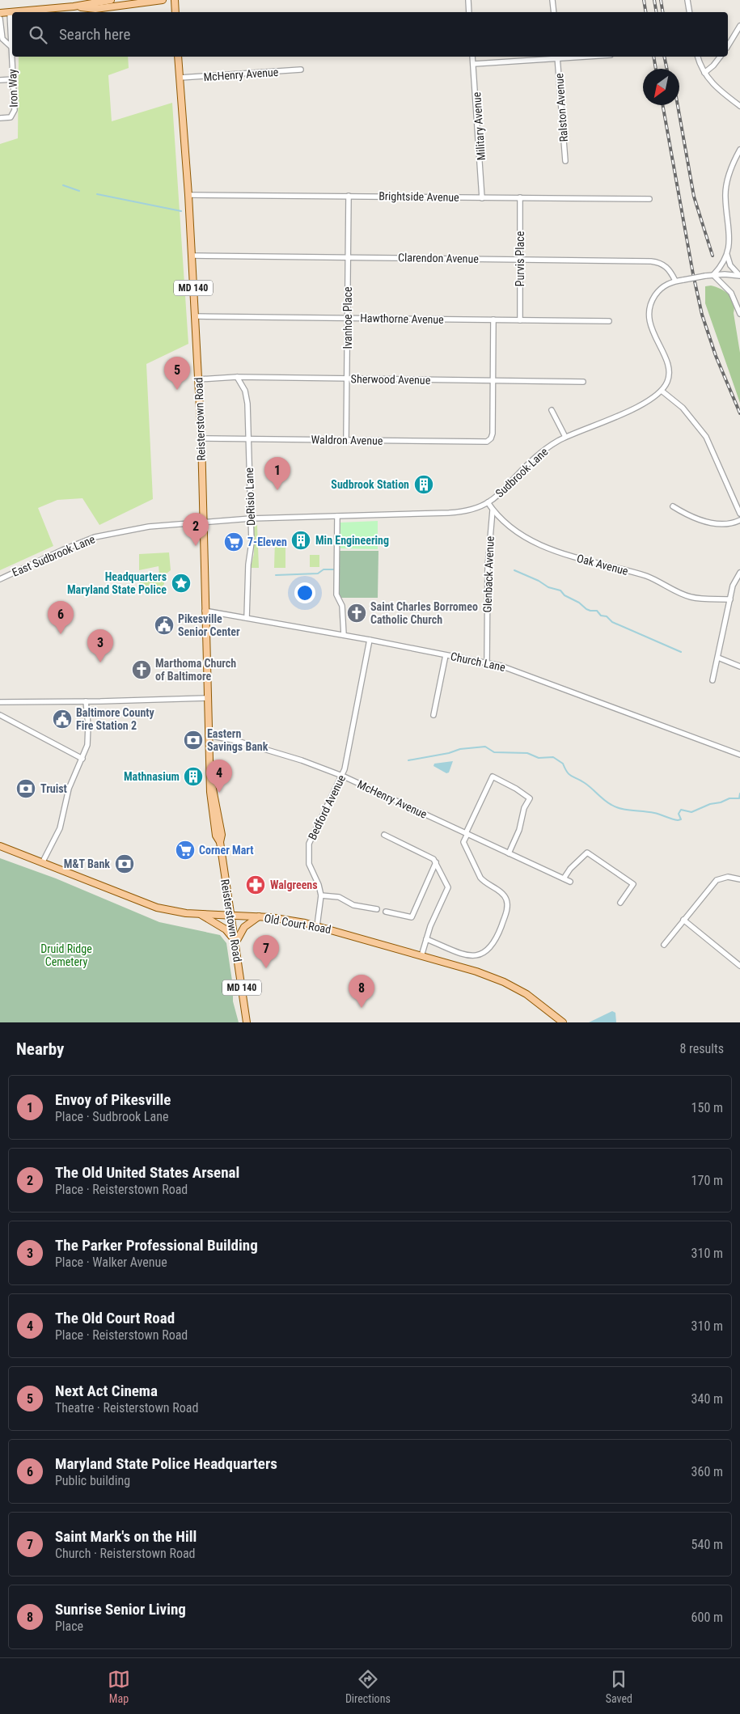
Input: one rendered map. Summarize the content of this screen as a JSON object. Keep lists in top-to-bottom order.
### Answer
{
  "streets": {
    "main road": ["MD 140", "Reisterstown Road", "Old Court Road"],
    "street": [
      "McHenry Avenue",
      "Iron Way",
      "Ralston Avenue",
      "Military Avenue",
      "Brightside Avenue",
      "Clarendon Avenue",
      "Purvis Place",
      "Ivanhoe Place",
      "Hawthorne Avenue",
      "Sherwood Avenue",
      "Waldron Avenue",
      "Sudbrook Lane",
      "DeRisio Lane",
      "East Sudbrook Lane",
      "Oak Avenue",
      "Glenback Avenue",
      "Church Lane",
      "Bedford Avenue"
    ]
  },
  "crossings": [
    ["McHenry Avenue", "Reisterstown Road"],
    ["McHenry Avenue", "Bedford Avenue"],
    ["Military Avenue", "Brightside Avenue"],
    ["Brightside Avenue", "Purvis Place"],
    ["Brightside Avenue", "Ivanhoe Place"],
    ["Brightside Avenue", "Reisterstown Road"],
    ["Clarendon Avenue", "Purvis Place"],
    ["Clarendon Avenue", "Ivanhoe Place"],
    ["Clarendon Avenue", "Reisterstown Road"],
    ["Purvis Place", "Hawthorne Avenue"],
    ["Ivanhoe Place", "Hawthorne Avenue"],
    ["Ivanhoe Place", "Sherwood Avenue"],
    ["Ivanhoe Place", "Waldron Avenue"],
    ["Hawthorne Avenue", "Reisterstown Road"],
    ["Sherwood Avenue", "Reisterstown Road"],
    ["Sherwood Avenue", "Waldron Avenue"],
    ["Sherwood Avenue", "DeRisio Lane"],
    ["Reisterstown Road", "Waldron Avenue"],
    ["Reisterstown Road", "Sudbrook Lane"],
    ["Reisterstown Road", "East Sudbrook Lane"],
    ["Reisterstown Road", "Church Lane"],
    ["Reisterstown Road", "Old Court Road"],
    ["Waldron Avenue", "DeRisio Lane"],
    ["Sudbrook Lane", "DeRisio Lane"],
    ["Sudbrook Lane", "East Sudbrook Lane"],
    ["Sudbrook Lane", "Oak Avenue"],
    ["DeRisio Lane", "Church Lane"],
    ["Oak Avenue", "Glenback Avenue"],
    ["Glenback Avenue", "Church Lane"],
    ["Church Lane", "Bedford Avenue"],
    ["Bedford Avenue", "Old Court Road"]
  ],
  "parks": ["Druid Ridge Cemetery"],
  "places": {
    "building": ["Sudbrook Station", "Min Engineering", "Mathnasium"],
    "supermarket": ["7-Eleven", "Corner Mart"],
    "place": ["Headquarters Maryland State Police"],
    "church": ["Saint Charles Borromeo Catholic Church", "Marthoma Church of Baltimore"],
    "public building": ["Pikesville Senior Center", "Baltimore County Fire Station 2"],
    "bank": ["Eastern Savings Bank", "Truist", "M&T Bank"],
    "pharmacy": ["Walgreens"]
  },
  "north": "bottom left",
  "page": {
    "search": "Search here",
    "pins": [
      "5",
      "1",
      "2",
      "6",
      "3",
      "4",
      "7",
      "8"
    ],
    "heading": ["Nearby", "8 results"],
    "list": [
      {
        "mark": "1",
        "name": "Envoy of Pikesville",
        "note": "Place · Sudbrook Lane",
        "value": "150 m"
      },
      {
        "mark": "2",
        "name": "The Old United States Arsenal",
        "note": "Place · Reisterstown Road",
        "value": "170 m"
      },
      {
        "mark": "3",
        "name": "The Parker Professional Building",
        "note": "Place · Walker Avenue",
        "value": "310 m"
      },
      {
        "mark": "4",
        "name": "The Old Court Road",
        "note": "Place · Reisterstown Road",
        "value": "310 m"
      },
      {
        "mark": "5",
        "name": "Next Act Cinema",
        "note": "Theatre · Reisterstown Road",
        "value": "340 m"
      },
      {
        "mark": "6",
        "name": "Maryland State Police Headquarters",
        "note": "Public building",
        "value": "360 m"
      },
      {
        "mark": "7",
        "name": "Saint Mark's on the Hill",
        "note": "Church · Reisterstown Road",
        "value": "540 m"
      },
      {
        "mark": "8",
        "name": "Sunrise Senior Living",
        "note": "Place",
        "value": "600 m"
      }
    ],
    "nav": ["Map", "Directions", "Saved"]
  }
}
